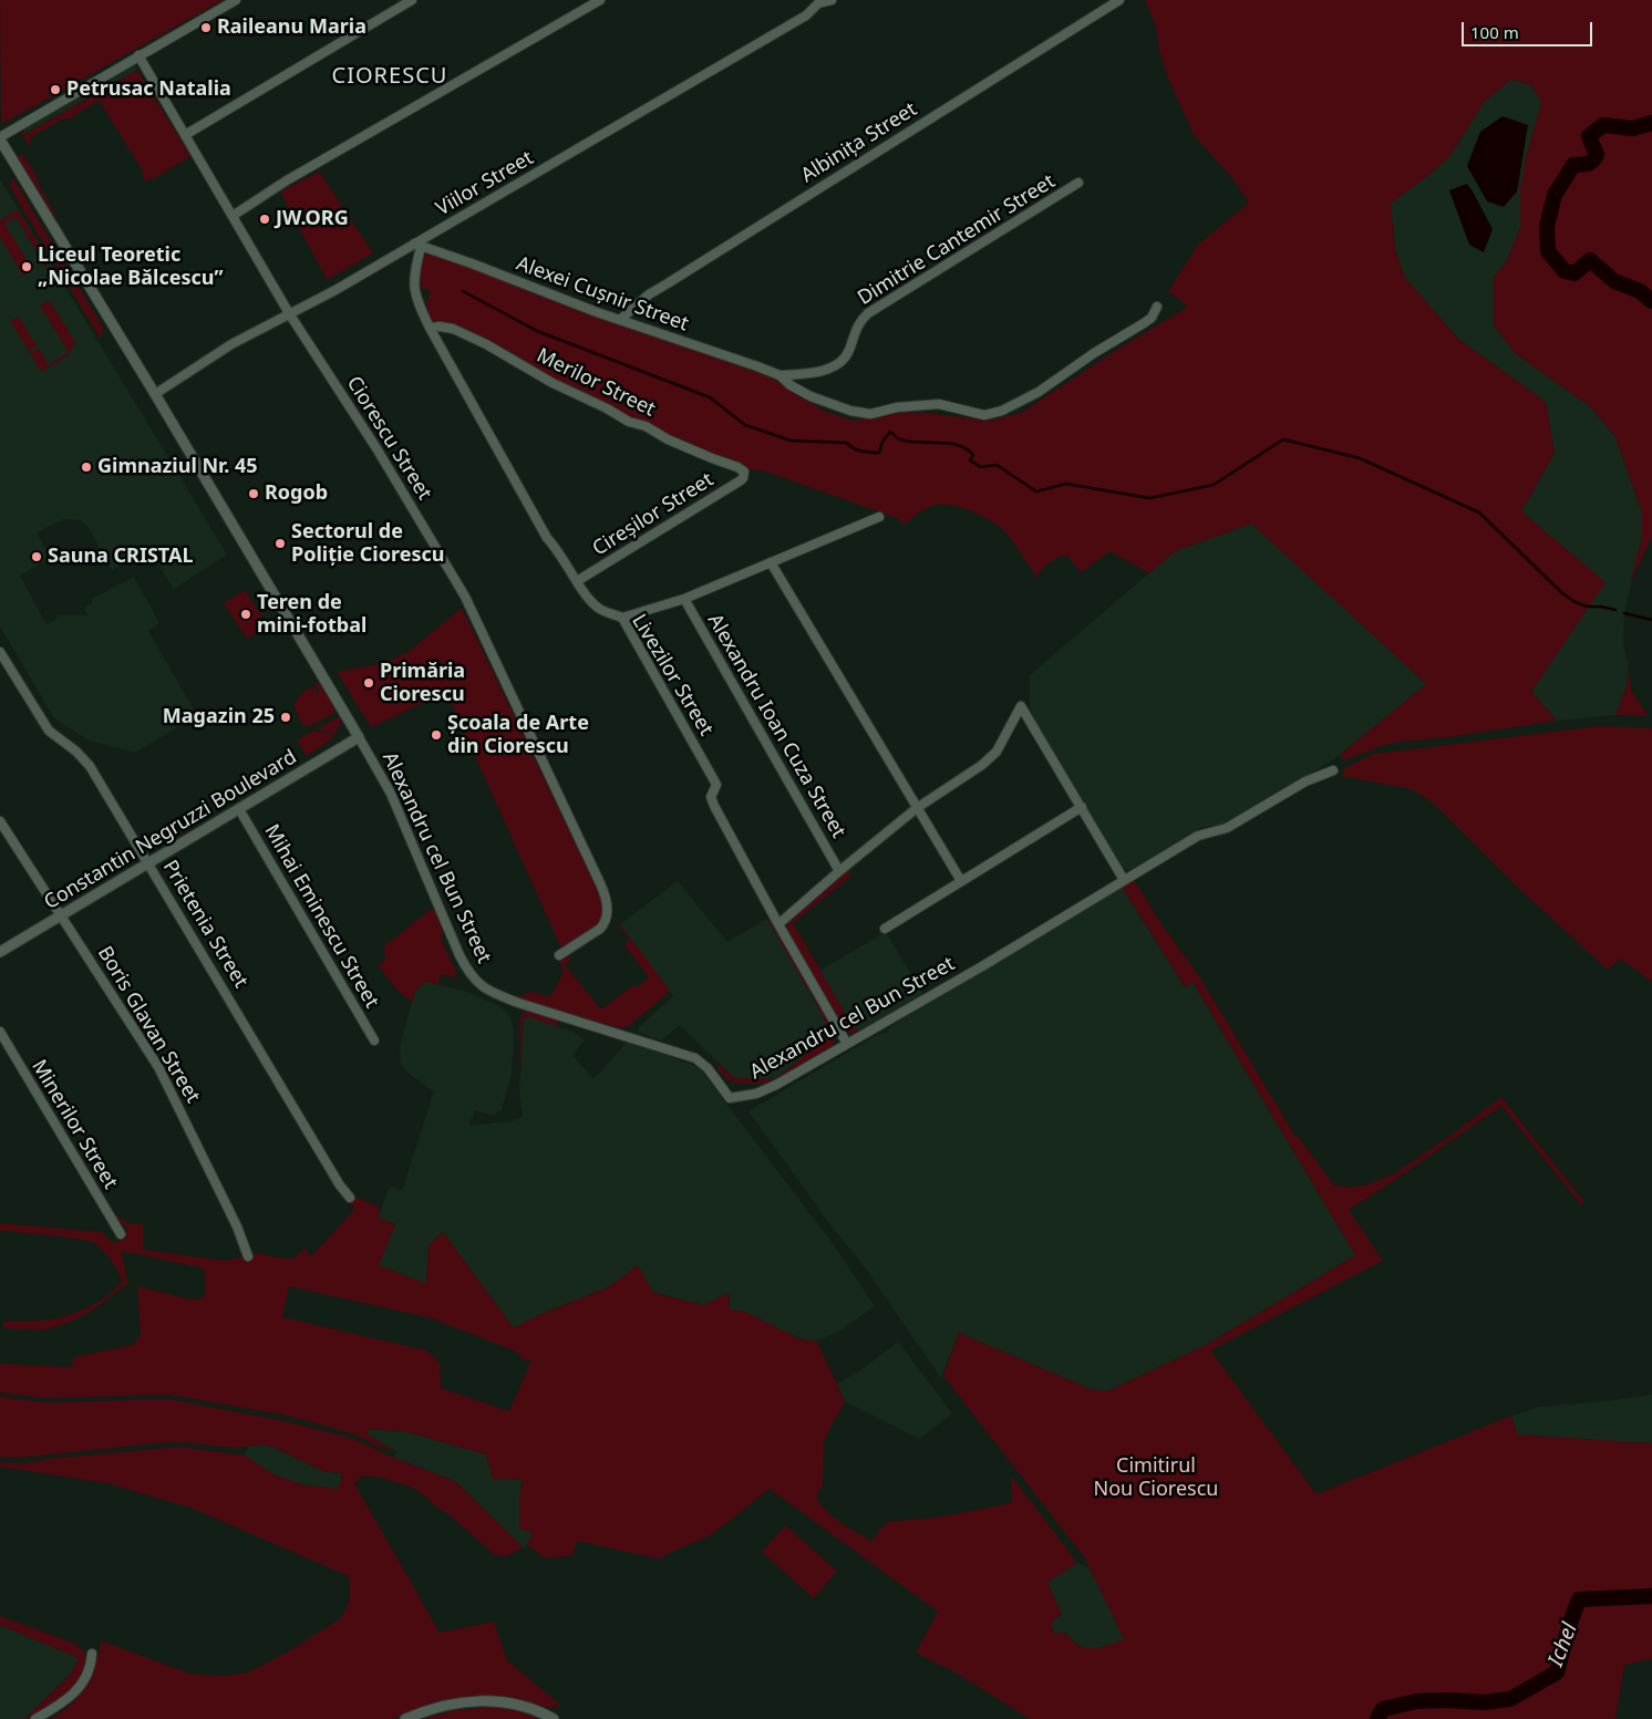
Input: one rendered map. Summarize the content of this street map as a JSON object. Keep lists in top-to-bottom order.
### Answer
{
  "streets": {
    "street": [
      "Albinița Street",
      "Viilor Street",
      "Dimitrie Cantemir Street",
      "Alexei Cușnir Street",
      "Merilor Street",
      "Ciorescu Street",
      "Cireșilor Street",
      "Livezilor Street",
      "Alexandru Ioan Cuza Street",
      "Constantin Negruzzi Boulevard",
      "Alexandru cel Bun Street",
      "Mihai Eminescu Street",
      "Prietenia Street",
      "Boris Glavan Street",
      "Minerilor Street"
    ]
  },
  "crossings": [
    ["Albinița Street", "Alexei Cușnir Street"],
    ["Viilor Street", "Alexei Cușnir Street"],
    ["Viilor Street", "Ciorescu Street"],
    ["Viilor Street", "Livezilor Street"],
    ["Viilor Street", "Alexandru cel Bun Street"],
    ["Dimitrie Cantemir Street", "Alexei Cușnir Street"],
    ["Alexei Cușnir Street", "Livezilor Street"],
    ["Merilor Street", "Cireșilor Street"],
    ["Merilor Street", "Livezilor Street"],
    ["Cireșilor Street", "Livezilor Street"],
    ["Livezilor Street", "Alexandru cel Bun Street"],
    ["Constantin Negruzzi Boulevard", "Alexandru cel Bun Street"],
    ["Constantin Negruzzi Boulevard", "Mihai Eminescu Street"],
    ["Constantin Negruzzi Boulevard", "Prietenia Street"],
    ["Constantin Negruzzi Boulevard", "Boris Glavan Street"]
  ],
  "districts": ["CIORESCU"],
  "water": ["Ichel"],
  "parks": ["Cimitirul Nou Ciorescu"],
  "places": [
    "Raileanu Maria",
    "Petrusac Natalia",
    "JW.ORG",
    "Liceul Teoretic „Nicolae Bălcescu”",
    "Gimnaziul Nr. 45",
    "Rogob",
    "Sectorul de Poliție Ciorescu",
    "Sauna CRISTAL",
    "Teren de mini-fotbal",
    "Primăria Ciorescu",
    "Magazin 25",
    "Școala de Arte din Ciorescu"
  ],
  "scale_bar": "100 m"
}
